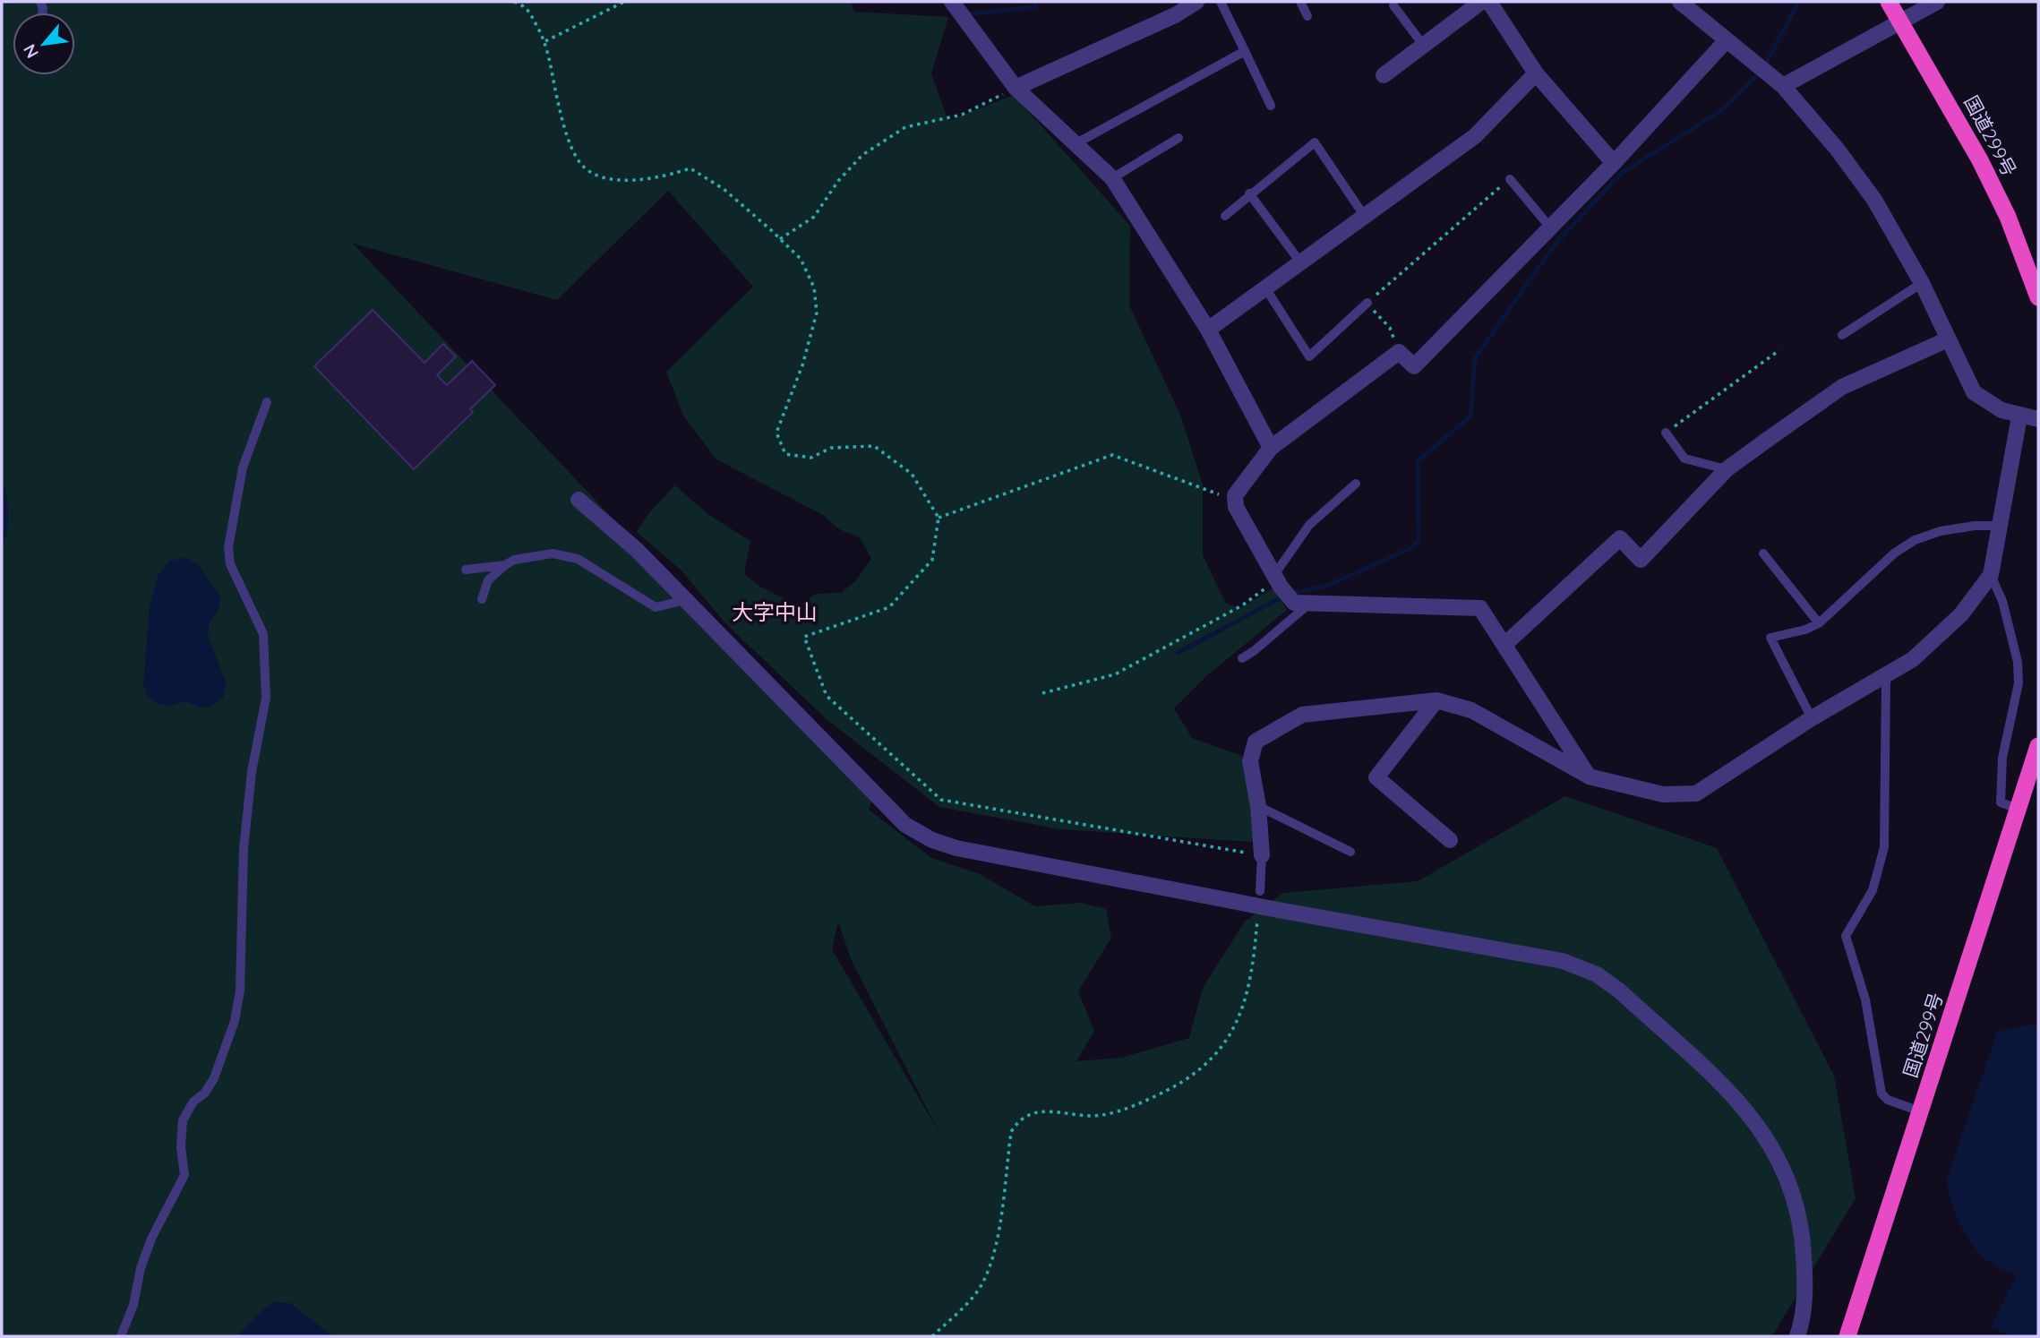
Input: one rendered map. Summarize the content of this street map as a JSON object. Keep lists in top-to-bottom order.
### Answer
{
  "streets": {
    "highway": ["国道299号"]
  },
  "districts": ["大字中山"],
  "north": "bottom left"
}
